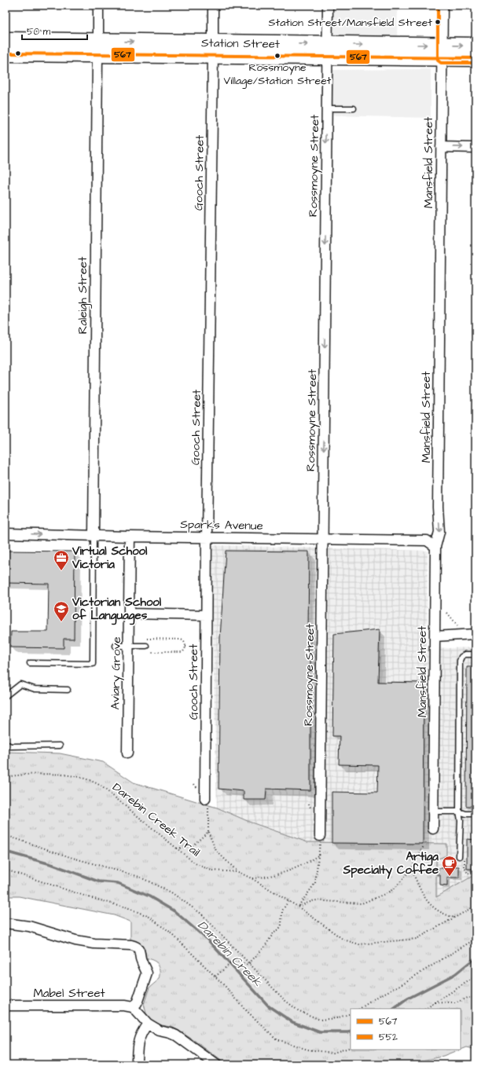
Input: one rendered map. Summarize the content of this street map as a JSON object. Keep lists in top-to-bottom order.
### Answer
{
  "streets": {
    "main road": ["Station Street"],
    "street": [
      "Mansfield Street",
      "Rossmoyne Street",
      "Gooch Street",
      "Raleigh Street",
      "Sparks Avenue",
      "Aviary Grove",
      "Mabel Street"
    ],
    "path": ["Darebin Creek Trail"]
  },
  "crossings": [
    ["Station Street", "Mansfield Street"],
    ["Station Street", "Rossmoyne Street"],
    ["Station Street", "Gooch Street"],
    ["Station Street", "Raleigh Street"],
    ["Mansfield Street", "Sparks Avenue"],
    ["Rossmoyne Street", "Sparks Avenue"],
    ["Gooch Street", "Sparks Avenue"],
    ["Raleigh Street", "Sparks Avenue"],
    ["Sparks Avenue", "Aviary Grove"]
  ],
  "one_way": ["Mansfield Street", "Rossmoyne Street"],
  "water": ["Darebin Creek"],
  "places": {
    "other": ["Station Street/Mansfield Street", "Rossmoyne Village/Station Street"],
    "office": ["Virtual School Victoria"],
    "school or university": ["Victorian School of Languages"],
    "cafe": ["Artiga Specialty Coffee"]
  },
  "lines": ["transit line 552", "transit line 567"],
  "legend": ["567", "552"],
  "scale_bar": "50 m"
}
